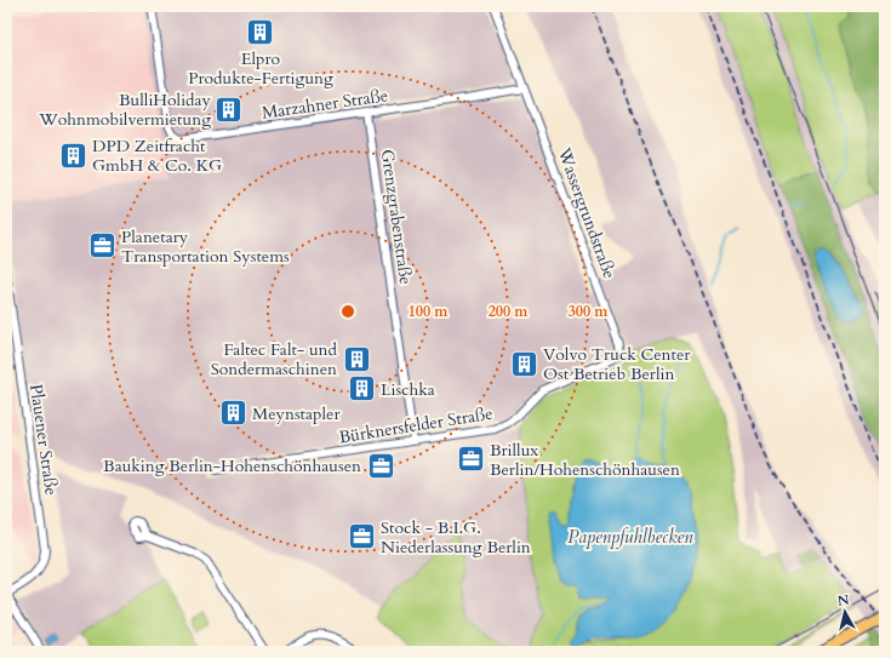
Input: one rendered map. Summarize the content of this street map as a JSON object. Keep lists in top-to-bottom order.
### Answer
{
  "streets": {
    "street": [
      "Marzahner Straße",
      "Wassergrundstraße",
      "Grenzgrabenstraße",
      "Bürknersfelder Straße",
      "Plauener Straße"
    ]
  },
  "crossings": [
    ["Marzahner Straße", "Wassergrundstraße"],
    ["Marzahner Straße", "Grenzgrabenstraße"],
    ["Wassergrundstraße", "Bürknersfelder Straße"],
    ["Grenzgrabenstraße", "Bürknersfelder Straße"]
  ],
  "water": ["Papenpfuhlbecken"],
  "places": {
    "building": [
      "Elpro Produkte-Fertigung",
      "BulliHoliday Wohnmobilvermietung",
      "DPD Zeitfracht GmbH & Co. KG",
      "Faltec Falt- und Sondermaschinen",
      "Volvo Truck Center Ost Betrieb Berlin",
      "Lischka",
      "Meynstapler"
    ],
    "office": [
      "Planetary Transportation Systems",
      "Brillux Berlin/Hohenschönhausen",
      "Bauking Berlin-Hohenschönhausen",
      "Stock - B.I.G. Niederlassung Berlin"
    ]
  },
  "north": "top",
  "rings": ["100 m", "200 m", "300 m"]
}
